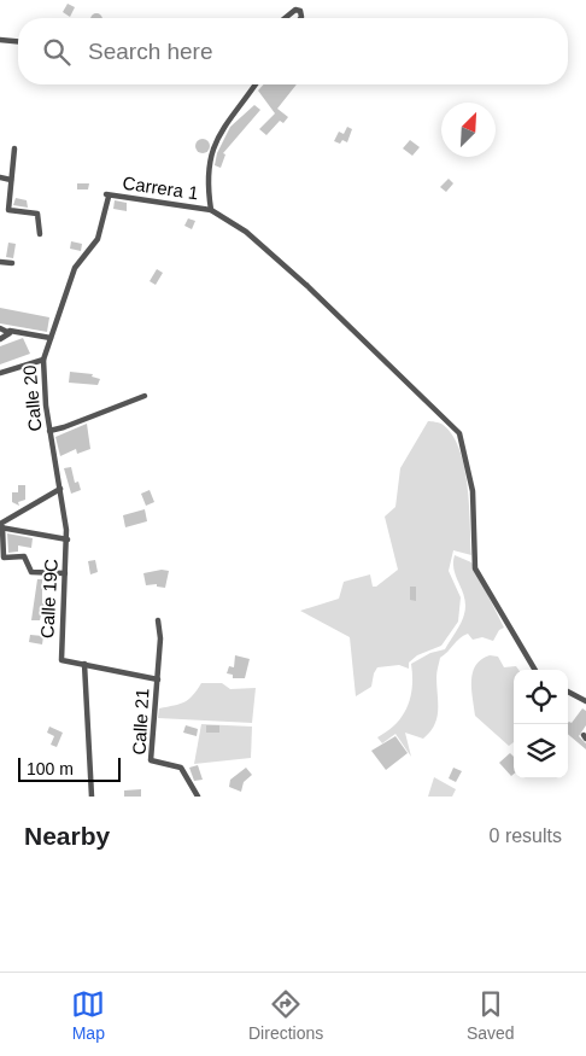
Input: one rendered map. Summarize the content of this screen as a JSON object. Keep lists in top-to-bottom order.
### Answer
{
  "streets": {
    "street": [
      "Carrera 1",
      "Calle 20",
      "Calle 19C",
      "Calle 21"
    ]
  },
  "crossings": [
    ["Carrera 1", "Calle 20"],
    ["Calle 20", "Calle 19C"]
  ],
  "scale_bar": "100 m",
  "north": "top right",
  "page": {
    "search": "Search here",
    "scale": "100 m",
    "heading": ["Nearby", "0 results"],
    "nav": ["Map", "Directions", "Saved"]
  }
}
